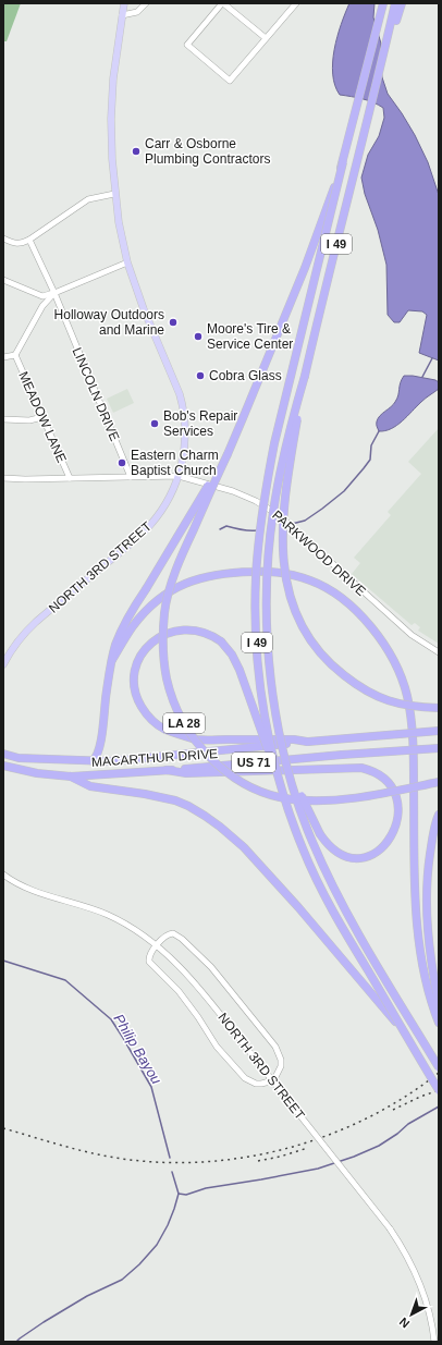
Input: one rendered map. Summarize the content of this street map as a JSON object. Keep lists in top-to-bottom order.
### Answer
{
  "streets": {
    "highway": [
      "I 49",
      "LA 28",
      "MACARTHUR DRIVE",
      "US 71"
    ],
    "main road": ["NORTH 3RD STREET"],
    "street": ["LINCOLN DRIVE", "MEADOW LANE", "PARKWOOD DRIVE"]
  },
  "crossings": [
    ["LINCOLN DRIVE", "PARKWOOD DRIVE"],
    ["MEADOW LANE", "PARKWOOD DRIVE"],
    ["PARKWOOD DRIVE", "NORTH 3RD STREET"]
  ],
  "water": ["Philip Bayou"],
  "places": [
    "Carr & Osborne Plumbing Contractors",
    "Holloway Outdoors and Marine",
    "Moore's Tire & Service Center",
    "Cobra Glass",
    "Bob's Repair Services",
    "Eastern Charm Baptist Church"
  ],
  "north": "bottom left"
}
